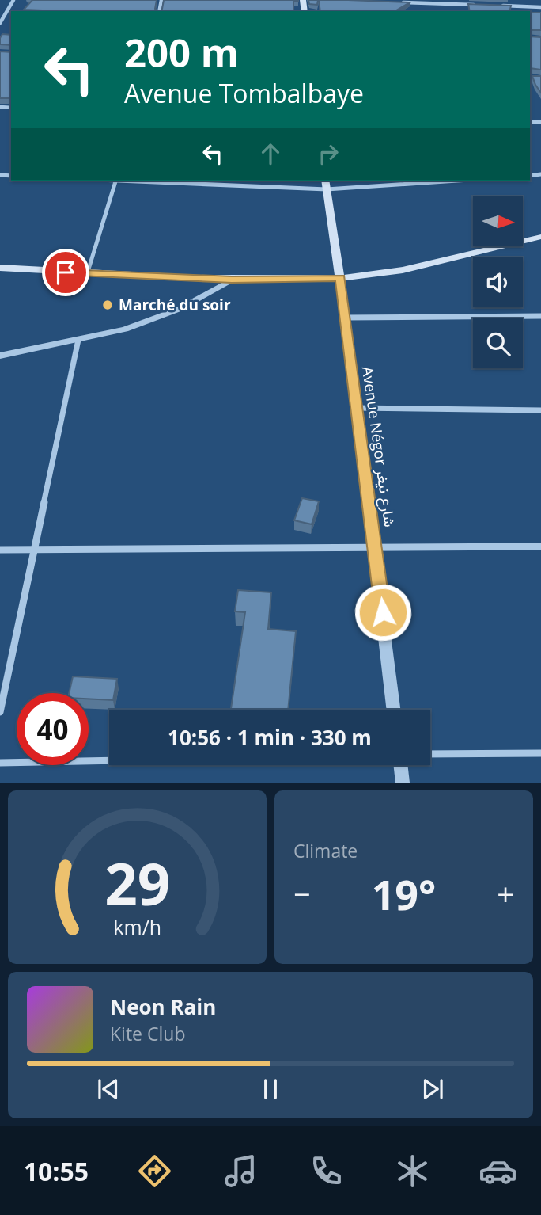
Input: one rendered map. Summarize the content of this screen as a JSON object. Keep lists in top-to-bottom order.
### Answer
{
  "streets": {
    "main road": ["Avenue Négor شارع نيغر"]
  },
  "places": ["Marché du soir"],
  "north": "right",
  "page": {
    "turn": ["200 m", "Avenue Tombalbaye"],
    "limit": "40",
    "trip": "10:56 · 1 min · 330 m",
    "tile": "Climate",
    "heat": ["−", "19°", "+"],
    "song": ["Neon Rain", "Kite Club"],
    "tabs": "10:55",
    "gauge": ["29", "km/h"]
  }
}
